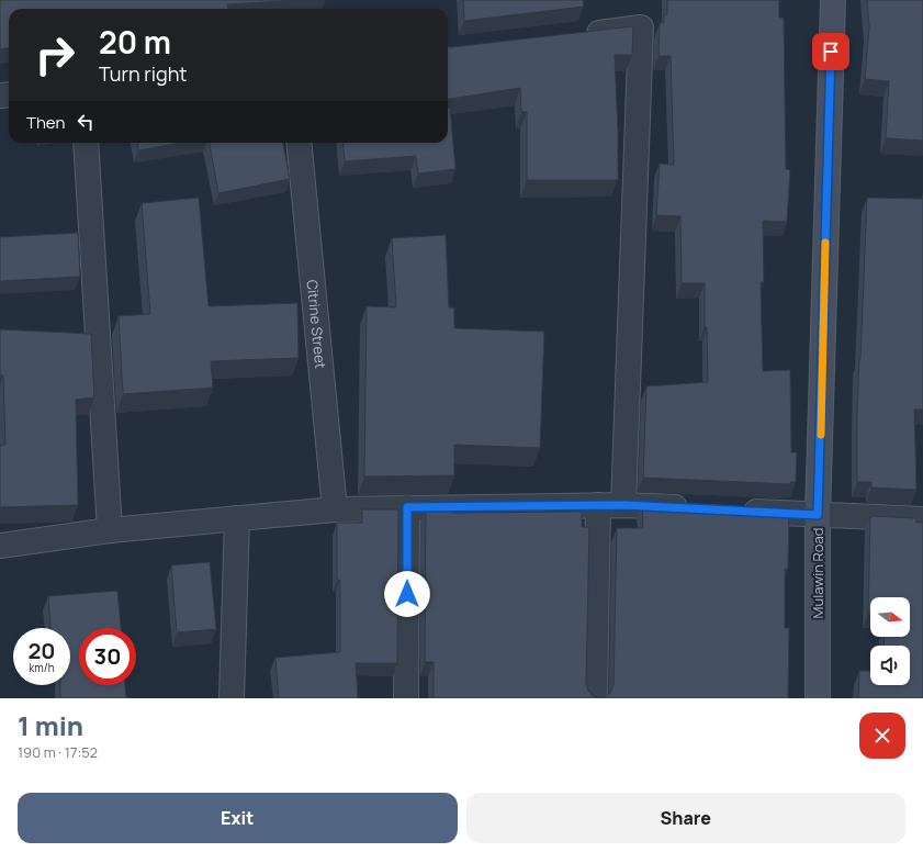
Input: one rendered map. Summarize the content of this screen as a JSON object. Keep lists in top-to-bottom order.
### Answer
{
  "streets": {
    "main road": ["Mulawin Road"],
    "street": ["Citrine Street"]
  },
  "north": "right",
  "page": {
    "turn": ["20 m", "Turn right"],
    "then": "Then",
    "speed": "20 km/h",
    "limit": "30",
    "heading": ["1 min", "190 m · 17:52"],
    "buttons": ["Exit", "Share"]
  }
}
